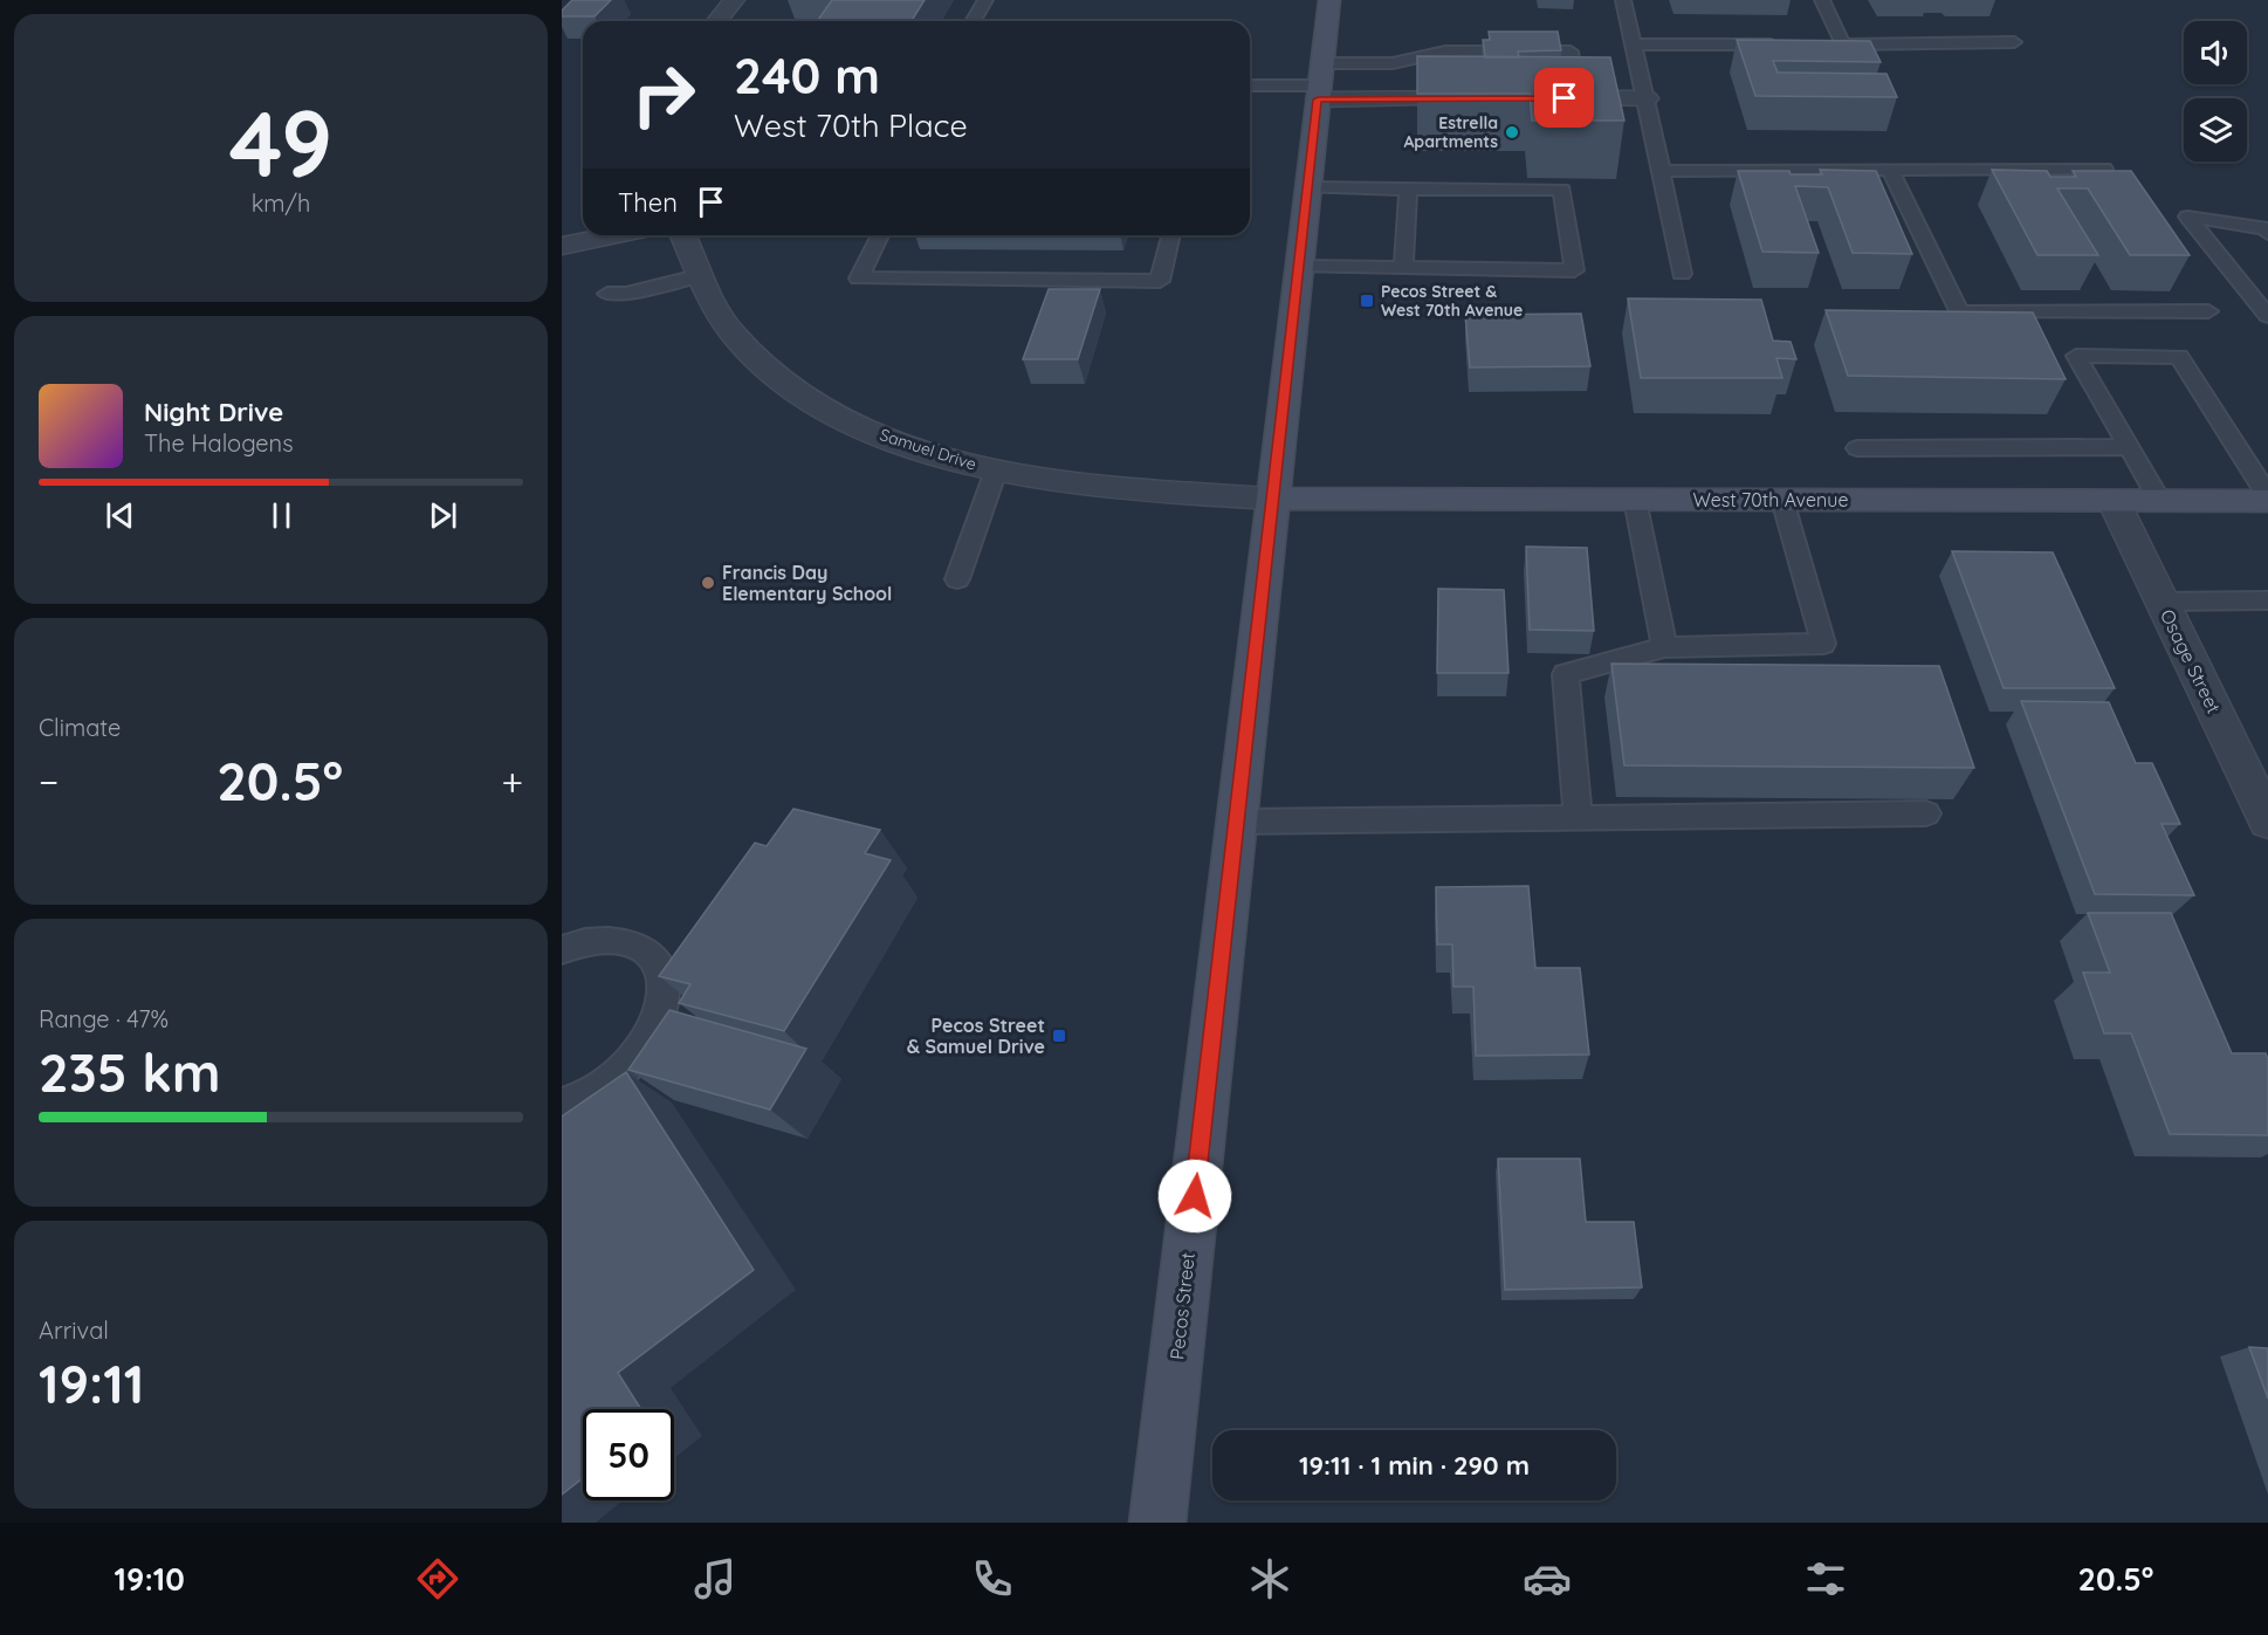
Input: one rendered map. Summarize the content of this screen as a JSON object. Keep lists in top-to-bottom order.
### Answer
{
  "streets": {
    "main road": ["West 70th Avenue", "Pecos Street"],
    "street": ["Samuel Drive", "Osage Street"]
  },
  "crossings": [
    ["Samuel Drive", "West 70th Avenue"],
    ["Samuel Drive", "Pecos Street"],
    ["West 70th Avenue", "Osage Street"],
    ["West 70th Avenue", "Pecos Street"]
  ],
  "places": {
    "other": ["Estrella Apartments", "Francis Day Elementary School"],
    "transit": ["Pecos Street & West 70th Avenue", "Pecos Street & Samuel Drive"]
  },
  "page": {
    "tile": [
      ["49", "km/h"],
      "Climate",
      ["Range · 47%", "235 km"],
      ["Arrival", "19:11"]
    ],
    "turn": ["240 m", "West 70th Place"],
    "then": "Then",
    "song": ["Night Drive", "The Halogens"],
    "heat": ["−", "20.5°", "+"],
    "limit": "50",
    "trip": "19:11 · 1 min · 290 m",
    "tabs": ["19:10", "20.5°"]
  }
}
